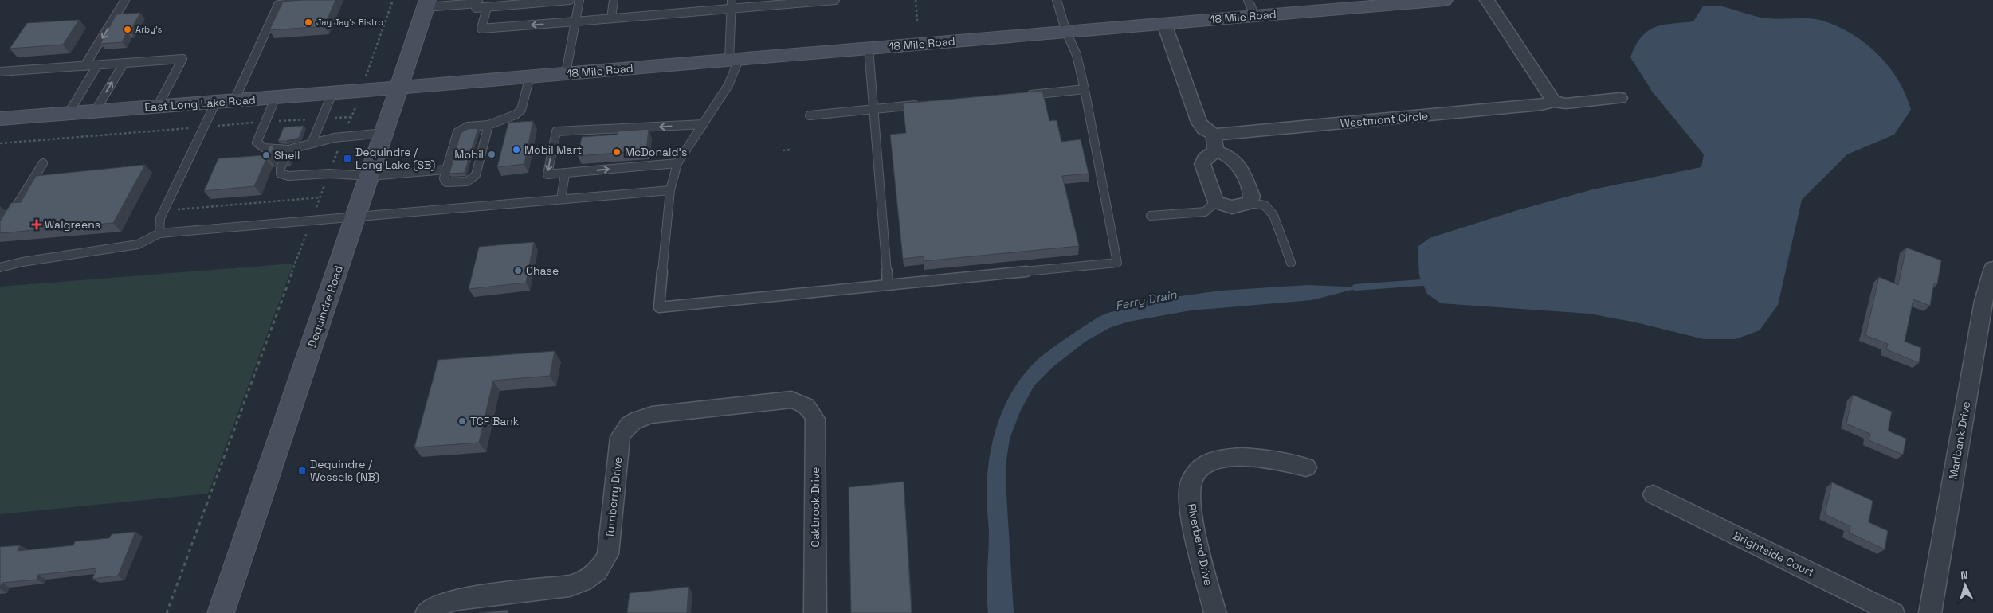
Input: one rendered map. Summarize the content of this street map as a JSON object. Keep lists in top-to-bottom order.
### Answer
{
  "streets": {
    "main road": ["18 Mile Road", "East Long Lake Road", "Dequindre Road"],
    "street": [
      "Westmont Circle",
      "Marlbank Drive",
      "Turnberry Drive",
      "Oakbrook Drive",
      "Riverbend Drive",
      "Brightside Court"
    ]
  },
  "crossings": [
    ["18 Mile Road", "East Long Lake Road"],
    ["18 Mile Road", "Dequindre Road"],
    ["East Long Lake Road", "Dequindre Road"],
    ["Turnberry Drive", "Oakbrook Drive"]
  ],
  "water": ["Ferry Drain"],
  "places": {
    "other": [
      "Jay Jay's Bistro",
      "Arby's",
      "Mobil Mart",
      "McDonald's",
      "Mobil",
      "Shell",
      "Chase",
      "TCF Bank"
    ],
    "transit": ["Dequindre / Long Lake (SB)", "Dequindre / Wessels (NB)"],
    "health": ["Walgreens"]
  },
  "north": "top"
}
